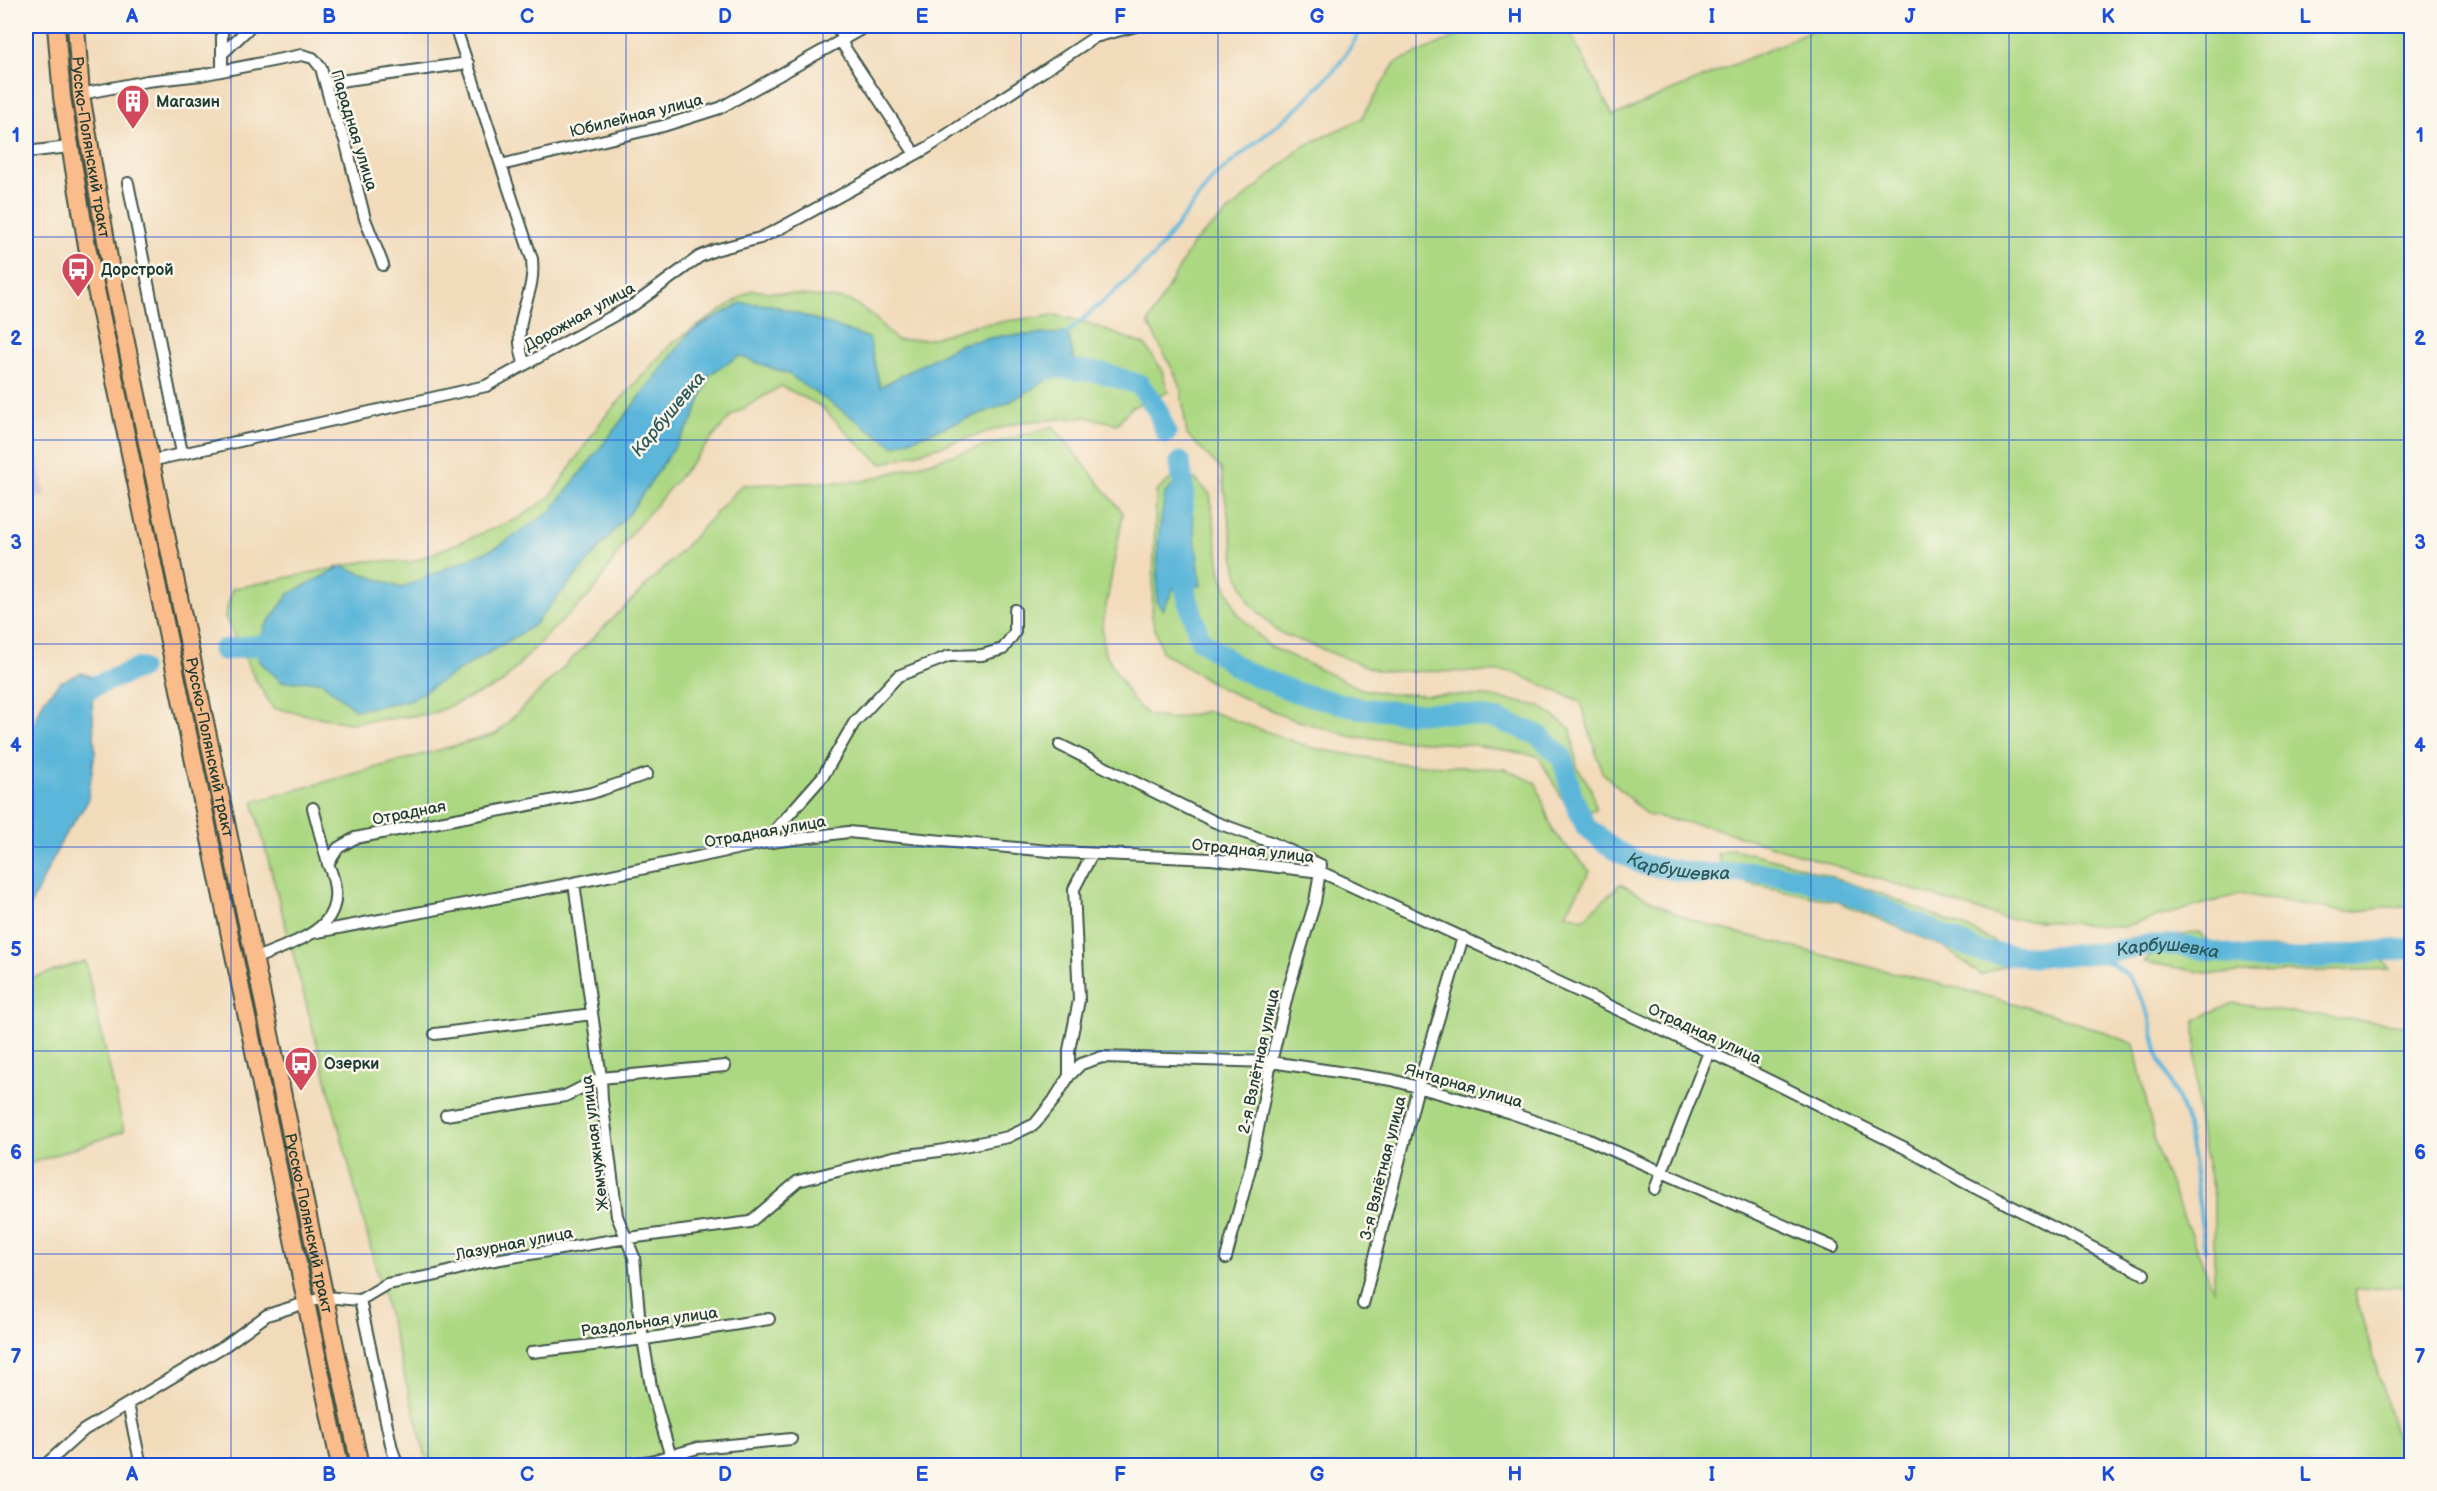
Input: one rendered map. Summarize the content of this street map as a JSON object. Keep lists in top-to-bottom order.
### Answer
{
  "streets": {
    "main road": ["Русско-Полянский тракт"],
    "street": [
      "Юбилейная улица",
      "Парадная улица",
      "Дорожная улица",
      "Отрадная",
      "Отрадная улица",
      "2-я Взлётная улица",
      "Янтарная улица",
      "Жемчужная улица",
      "3-я Взлётная улица",
      "Лазурная улица",
      "Раздольная улица"
    ]
  },
  "crossings": [
    ["Парадная улица", "Русско-Полянский тракт"],
    ["Русско-Полянский тракт", "Дорожная улица"],
    ["Отрадная улица", "2-я Взлётная улица"],
    ["Отрадная улица", "Жемчужная улица"],
    ["Отрадная улица", "3-я Взлётная улица"],
    ["2-я Взлётная улица", "Янтарная улица"],
    ["Янтарная улица", "3-я Взлётная улица"],
    ["Янтарная улица", "Лазурная улица"],
    ["Жемчужная улица", "Лазурная улица"],
    ["Жемчужная улица", "Раздольная улица"]
  ],
  "water": ["Карбушевка"],
  "places": {
    "building": ["Магазин"],
    "bus stop": ["Дорстрой", "Озерки"]
  },
  "grid": {
    "columns": [
      "A",
      "B",
      "C",
      "D",
      "E",
      "F",
      "G",
      "H",
      "I",
      "J",
      "K",
      "L"
    ],
    "rows": [
      "1",
      "2",
      "3",
      "4",
      "5",
      "6",
      "7"
    ]
  }
}
